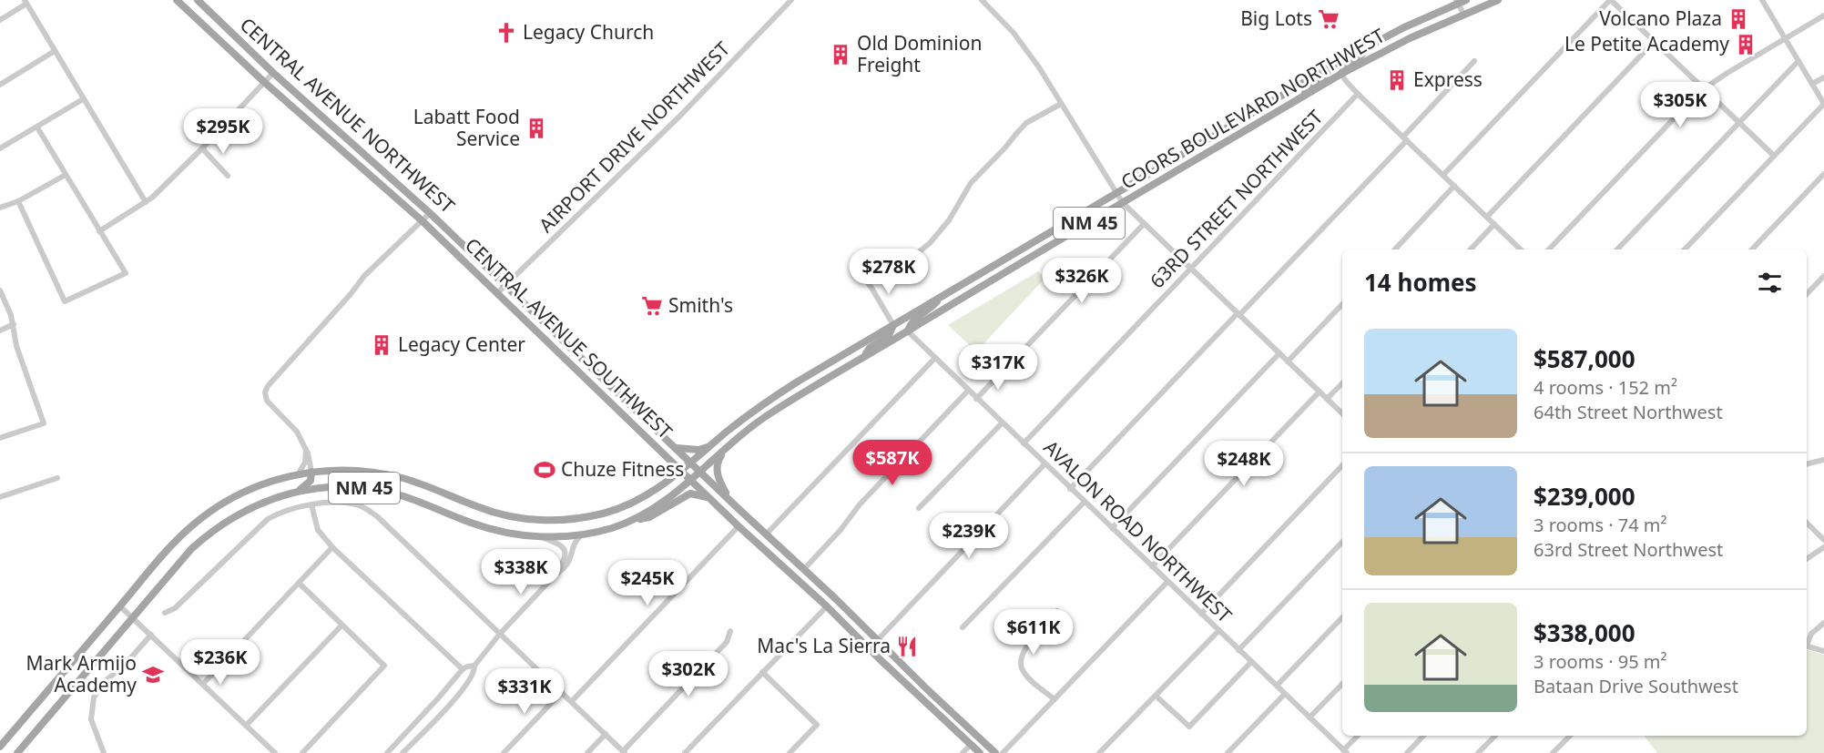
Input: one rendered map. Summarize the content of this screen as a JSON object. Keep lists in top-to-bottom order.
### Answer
{
  "streets": {
    "main road": [
      "COORS BOULEVARD NORTHWEST",
      "CENTRAL AVENUE NORTHWEST",
      "NM 45",
      "CENTRAL AVENUE SOUTHWEST"
    ],
    "street": ["AIRPORT DRIVE NORTHWEST", "63RD STREET NORTHWEST", "AVALON ROAD NORTHWEST"]
  },
  "crossings": [
    ["COORS BOULEVARD NORTHWEST", "CENTRAL AVENUE NORTHWEST"],
    ["COORS BOULEVARD NORTHWEST", "NM 45"],
    ["COORS BOULEVARD NORTHWEST", "AVALON ROAD NORTHWEST"],
    ["CENTRAL AVENUE NORTHWEST", "AIRPORT DRIVE NORTHWEST"],
    ["CENTRAL AVENUE NORTHWEST", "NM 45"],
    ["AIRPORT DRIVE NORTHWEST", "CENTRAL AVENUE SOUTHWEST"],
    ["63RD STREET NORTHWEST", "AVALON ROAD NORTHWEST"],
    ["NM 45", "CENTRAL AVENUE SOUTHWEST"]
  ],
  "places": {
    "supermarket": ["Big Lots", "Smith's"],
    "building": [
      "Volcano Plaza",
      "Le Petite Academy",
      "Old Dominion Freight",
      "Express",
      "Labatt Food Service",
      "Legacy Center"
    ],
    "church": ["Legacy Church"],
    "sports": ["Chuze Fitness"],
    "restaurant": ["Mac's La Sierra"],
    "school or university": ["Mark Armijo Academy"]
  },
  "page": {
    "price": [
      "$305K",
      "$295K",
      "$278K",
      "$326K",
      "$317K",
      "$587K",
      "$248K",
      "$239K",
      "$338K",
      "$245K",
      "$611K",
      "$236K",
      "$302K",
      "$331K"
    ],
    "heading": "14 homes",
    "list": [
      {
        "name": "$587,000",
        "note": "4 rooms · 152 m² · 64th Street Northwest"
      },
      {
        "name": "$239,000",
        "note": "3 rooms · 74 m² · 63rd Street Northwest"
      },
      {
        "name": "$338,000",
        "note": "3 rooms · 95 m² · Bataan Drive Southwest"
      }
    ]
  }
}
